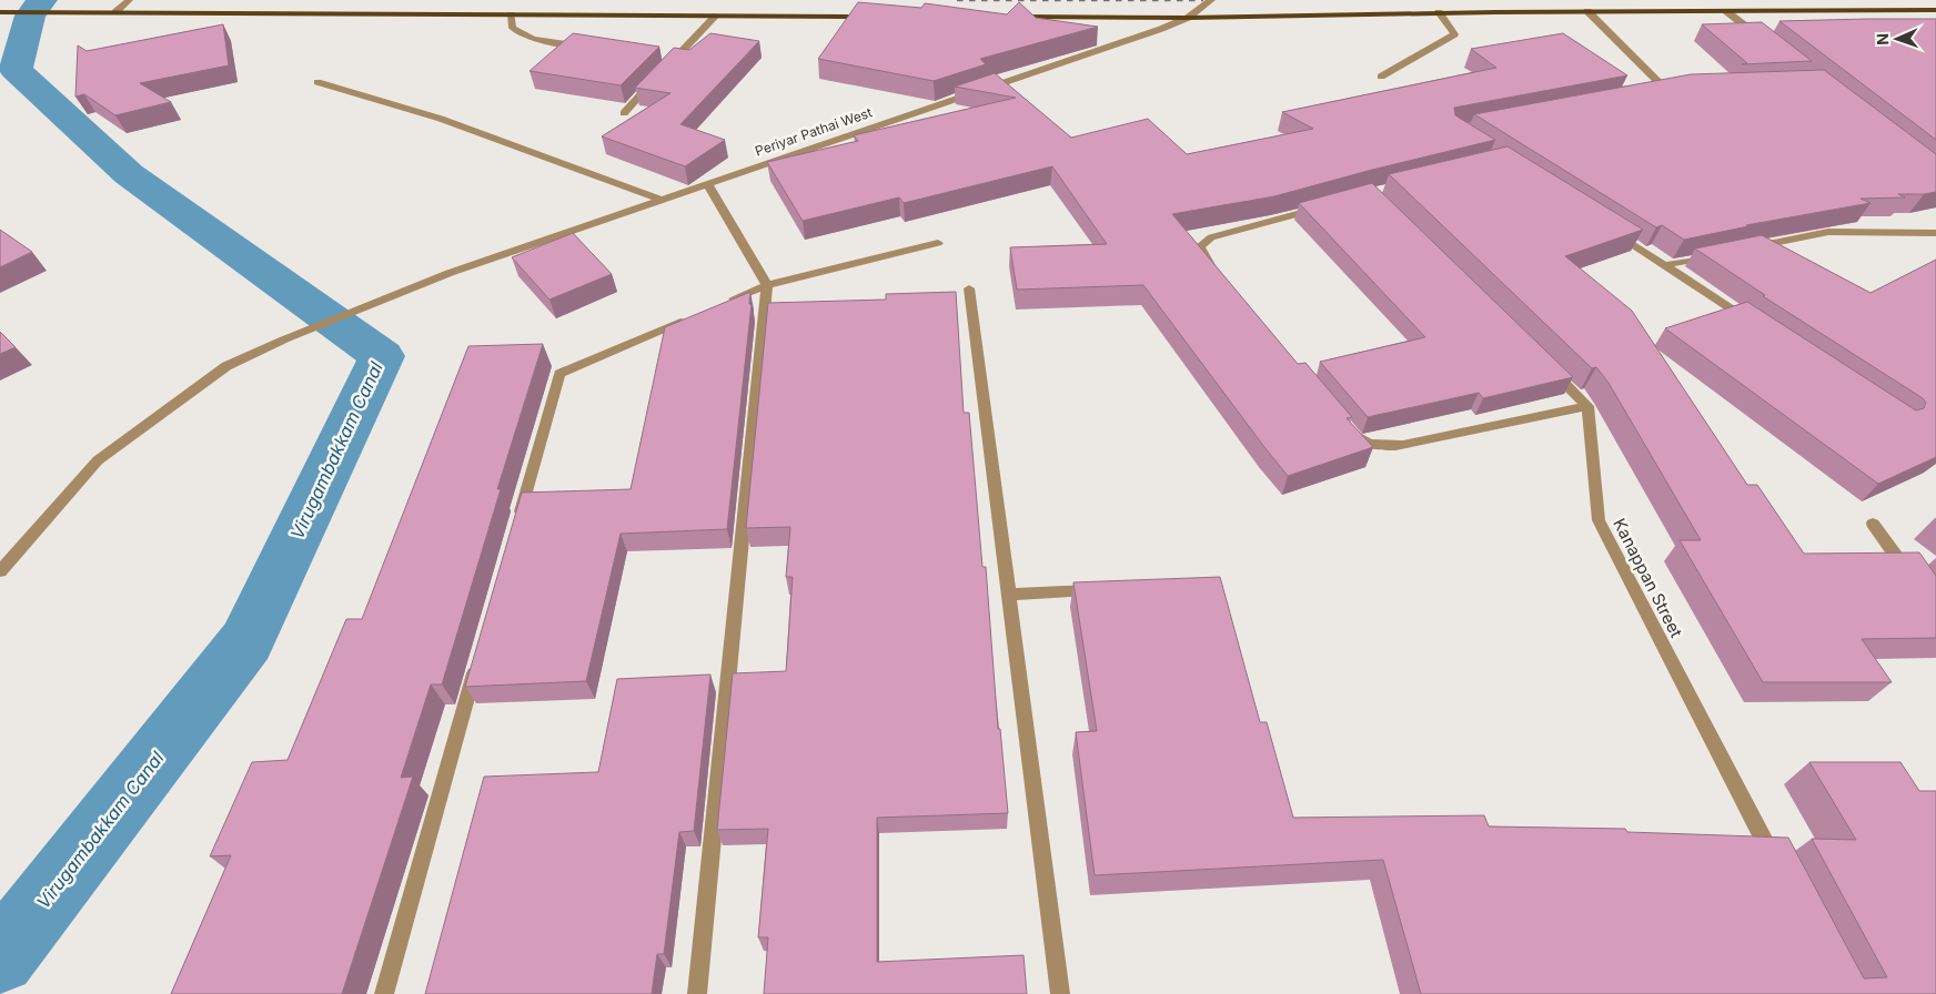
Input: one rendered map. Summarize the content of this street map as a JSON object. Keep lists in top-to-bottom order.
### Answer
{
  "streets": {
    "street": ["Periyar Pathai West", "Kanappan Street"]
  },
  "water": ["Virugambakkam Canal"],
  "north": "left"
}
